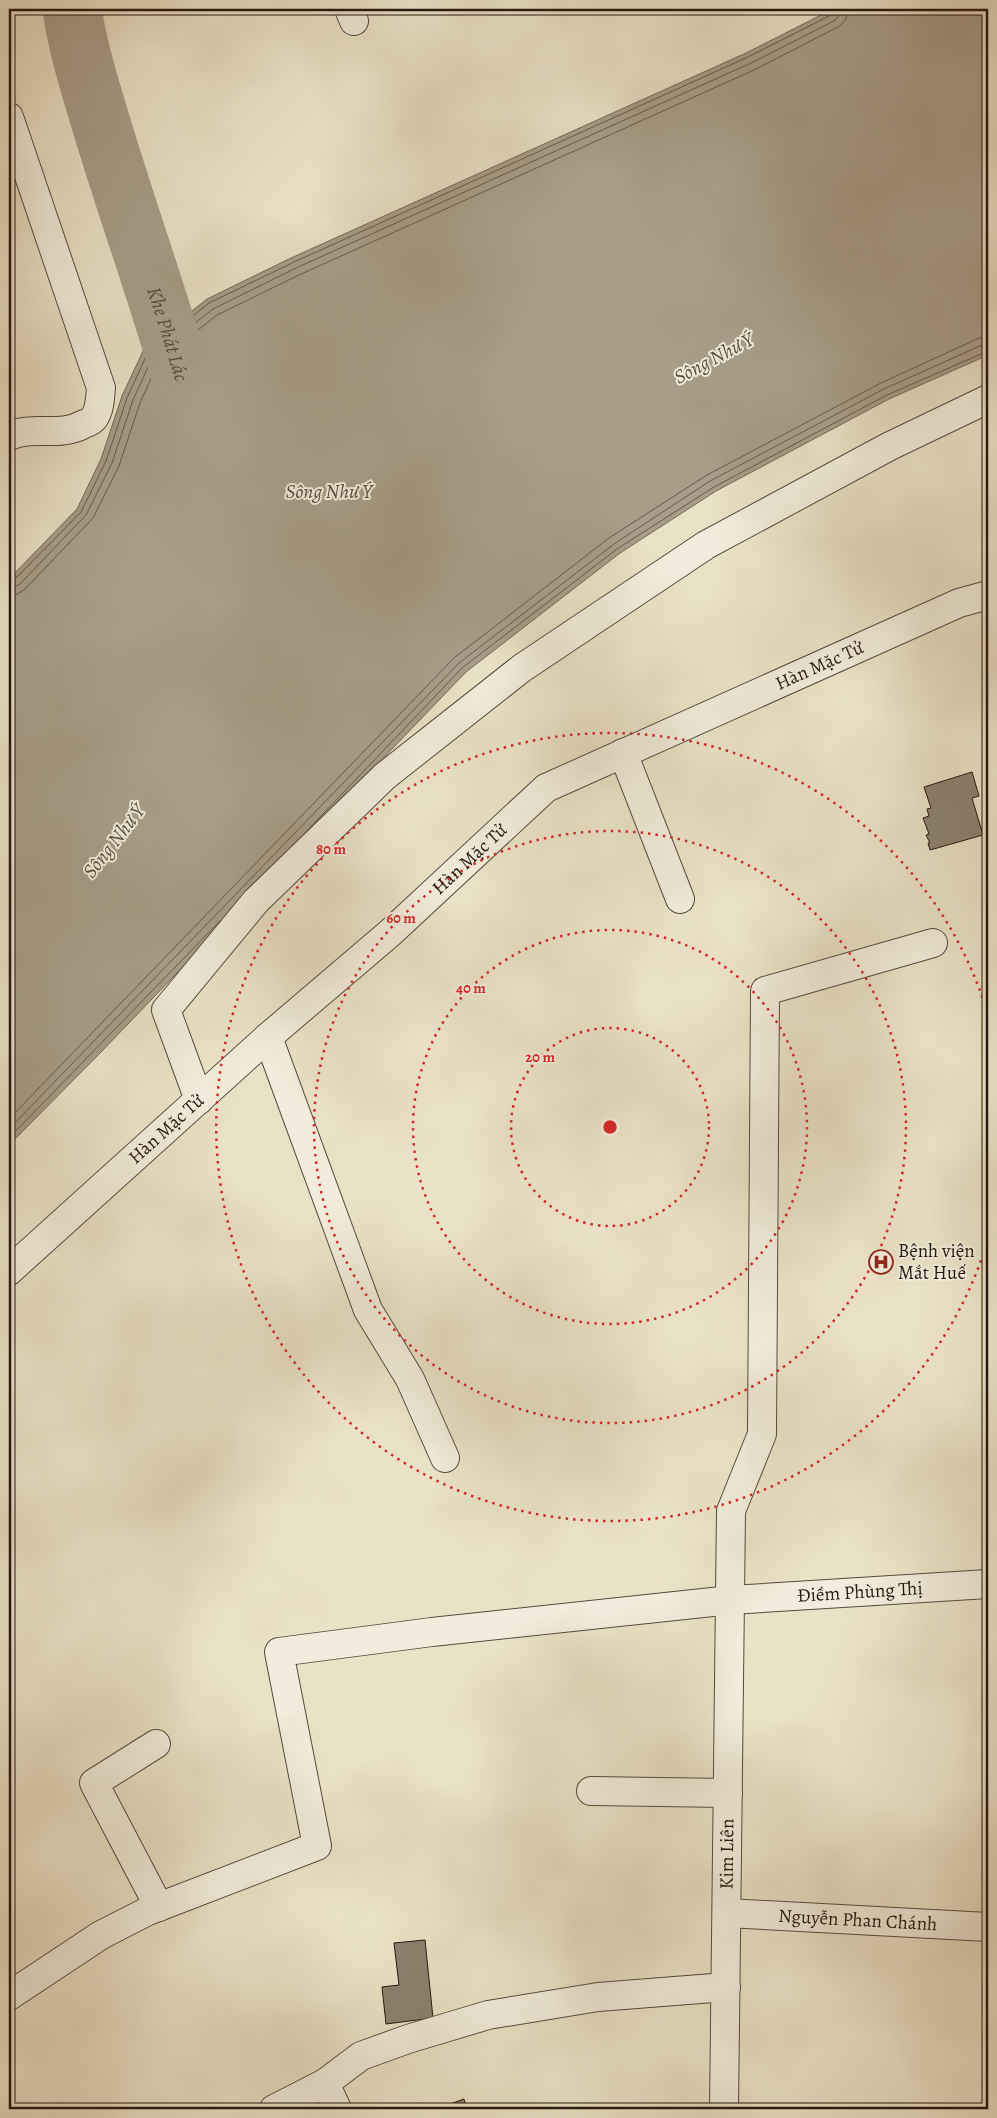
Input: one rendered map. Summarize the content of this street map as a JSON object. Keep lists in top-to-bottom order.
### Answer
{
  "streets": {
    "street": [
      "Hàn Mặc Tử",
      "Điềm Phùng Thị",
      "Kim Liên",
      "Nguyễn Phan Chánh"
    ]
  },
  "crossings": [
    ["Điềm Phùng Thị", "Kim Liên"],
    ["Kim Liên", "Nguyễn Phan Chánh"]
  ],
  "water": ["Khe Phát Lác", "Sông Như Ý"],
  "places": {
    "hospital": ["Bệnh viện Mắt Huế"]
  },
  "rings": [
    "80 m",
    "60 m",
    "40 m",
    "20 m"
  ]
}
